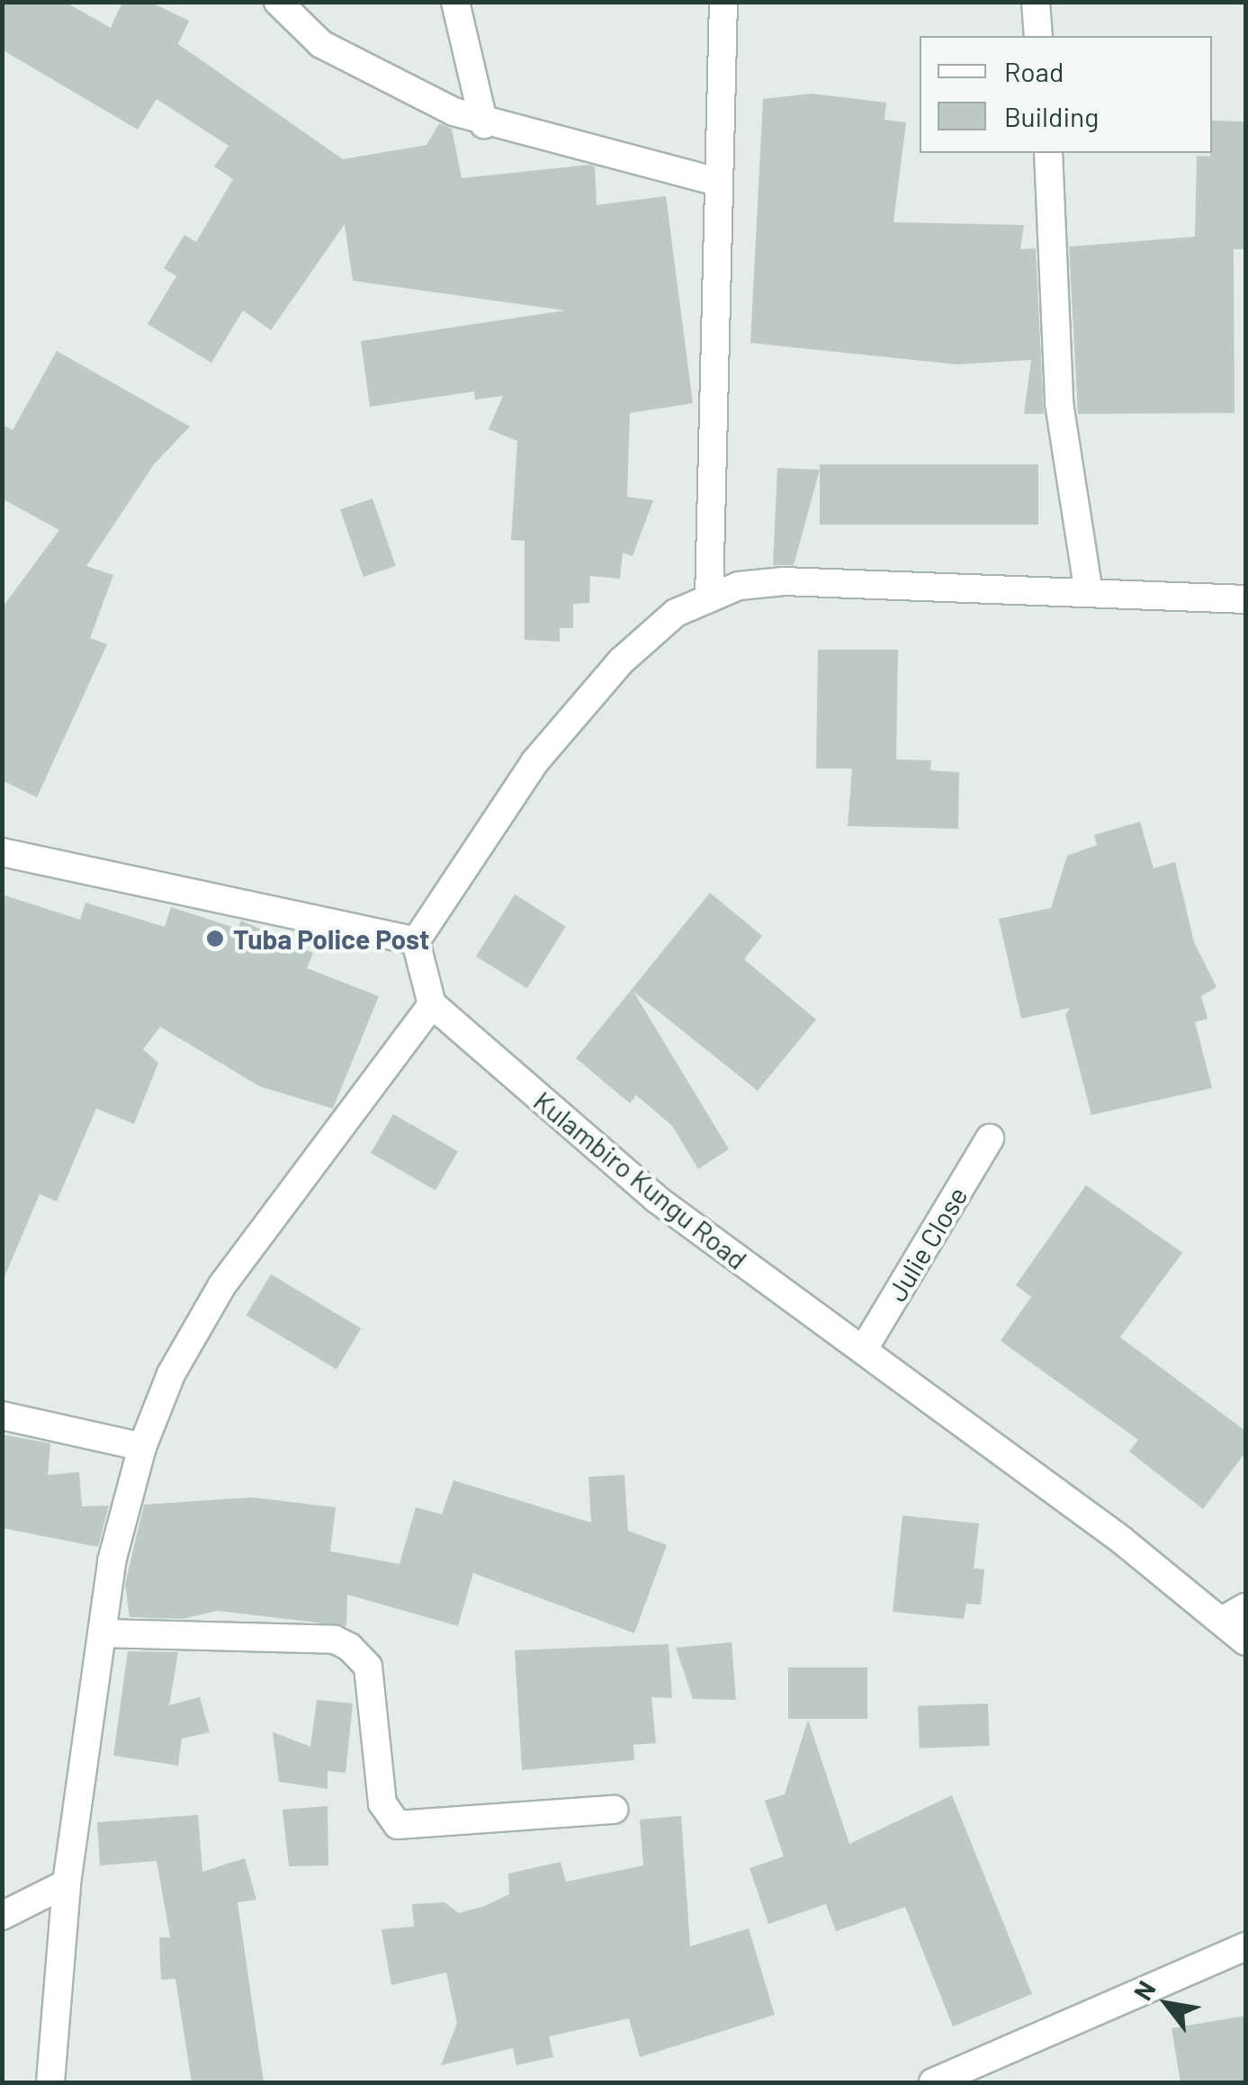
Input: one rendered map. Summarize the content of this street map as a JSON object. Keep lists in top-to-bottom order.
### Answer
{
  "streets": {
    "street": ["Kulambiro Kungu Road", "Julie Close"]
  },
  "crossings": [
    ["Kulambiro Kungu Road", "Julie Close"]
  ],
  "places": ["Tuba Police Post"],
  "legend": ["Road", "Building"],
  "north": "top left"
}
